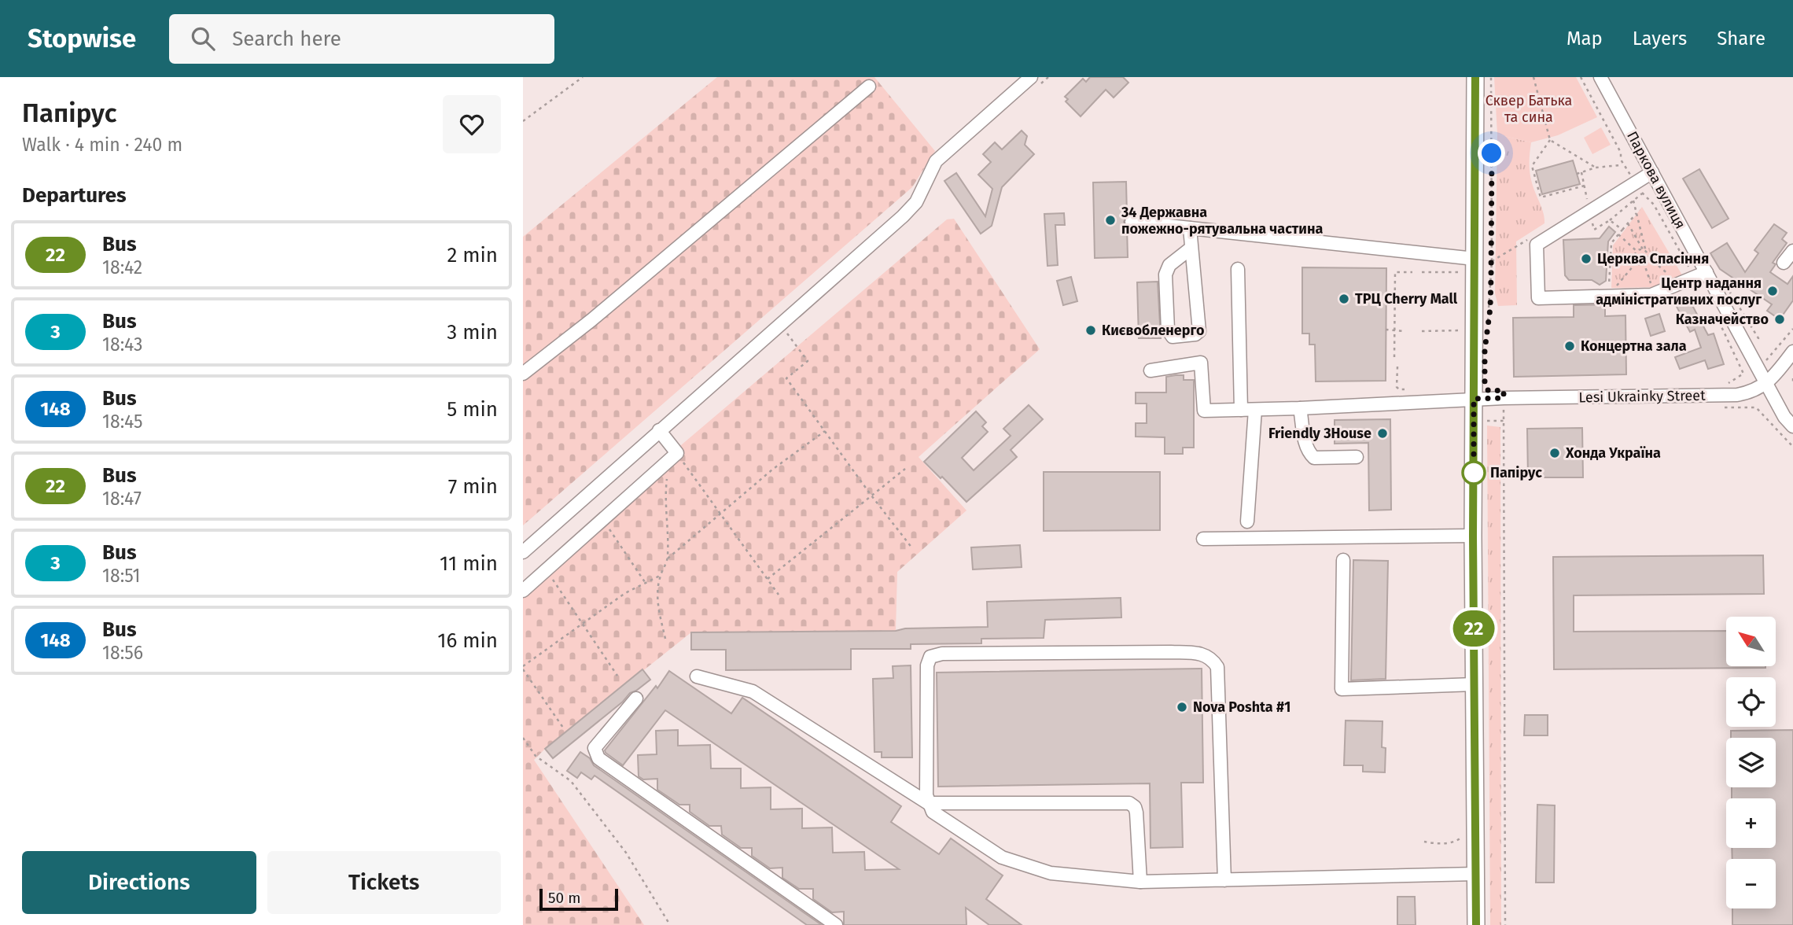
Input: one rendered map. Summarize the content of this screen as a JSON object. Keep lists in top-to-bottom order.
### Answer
{
  "streets": {
    "street": ["Паркова вулиця", "Lesi Ukrainky Street"]
  },
  "crossings": [
    ["Паркова вулиця", "Lesi Ukrainky Street"]
  ],
  "parks": ["Сквер Батька та сина"],
  "places": [
    "34 Державна пожежно-рятувальна частина",
    "Церква Спасіння",
    "Центр надання адміністративних послуг",
    "ТРЦ Cherry Mall",
    "Казначейство",
    "Києвобленерго",
    "Концертна зала",
    "Friendly 3House",
    "Хонда Україна",
    "Папірус",
    "Nova Poshta #1"
  ],
  "lines": ["bus line 22"],
  "scale_bar": "50 m",
  "north": "top left",
  "page": {
    "header": "Stopwise",
    "search": "Search here",
    "nav": ["Map", "Layers", "Share"],
    "heading": [
      ["Папірус", "Walk · 4 min · 240 m"],
      "Departures"
    ],
    "on_map": "22",
    "list": [
      {
        "mark": "22",
        "name": "Bus",
        "note": "18:42",
        "value": "2 min"
      },
      {
        "mark": "3",
        "name": "Bus",
        "note": "18:43",
        "value": "3 min"
      },
      {
        "mark": "148",
        "name": "Bus",
        "note": "18:45",
        "value": "5 min"
      },
      {
        "mark": "22",
        "name": "Bus",
        "note": "18:47",
        "value": "7 min"
      },
      {
        "mark": "3",
        "name": "Bus",
        "note": "18:51",
        "value": "11 min"
      },
      {
        "mark": "148",
        "name": "Bus",
        "note": "18:56",
        "value": "16 min"
      }
    ],
    "map_buttons": ["+", "−"],
    "buttons": ["Directions", "Tickets"],
    "scale": "50 m"
  }
}
